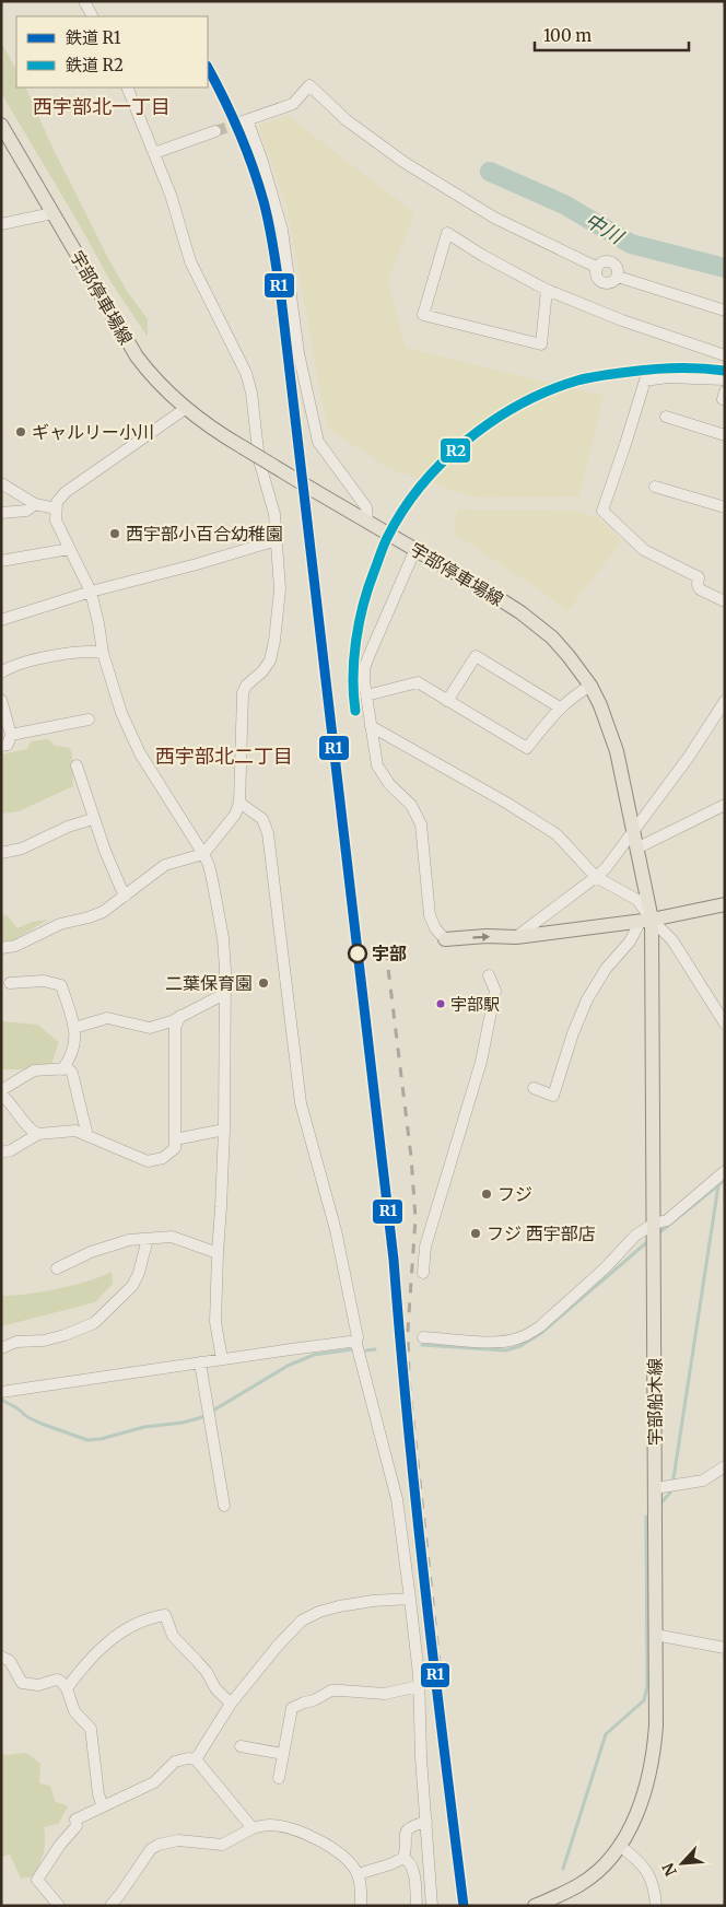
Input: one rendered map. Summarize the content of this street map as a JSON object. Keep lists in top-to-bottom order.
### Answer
{
  "streets": {
    "main road": ["宇部停車場線", "宇部船木線"]
  },
  "crossings": [
    ["宇部停車場線", "宇部船木線"]
  ],
  "districts": ["西宇部北一丁目", "西宇部北二丁目"],
  "water": ["中川"],
  "places": [
    "ギャルリー小川",
    "西宇部小百合幼稚園",
    "宇部",
    "二葉保育園",
    "宇部駅",
    "フジ",
    "フジ 西宇部店"
  ],
  "lines": ["rail line R1", "rail line R2"],
  "legend": ["鉄道 R1", "鉄道 R2"],
  "scale_bar": "100 m",
  "north": "bottom left"
}
